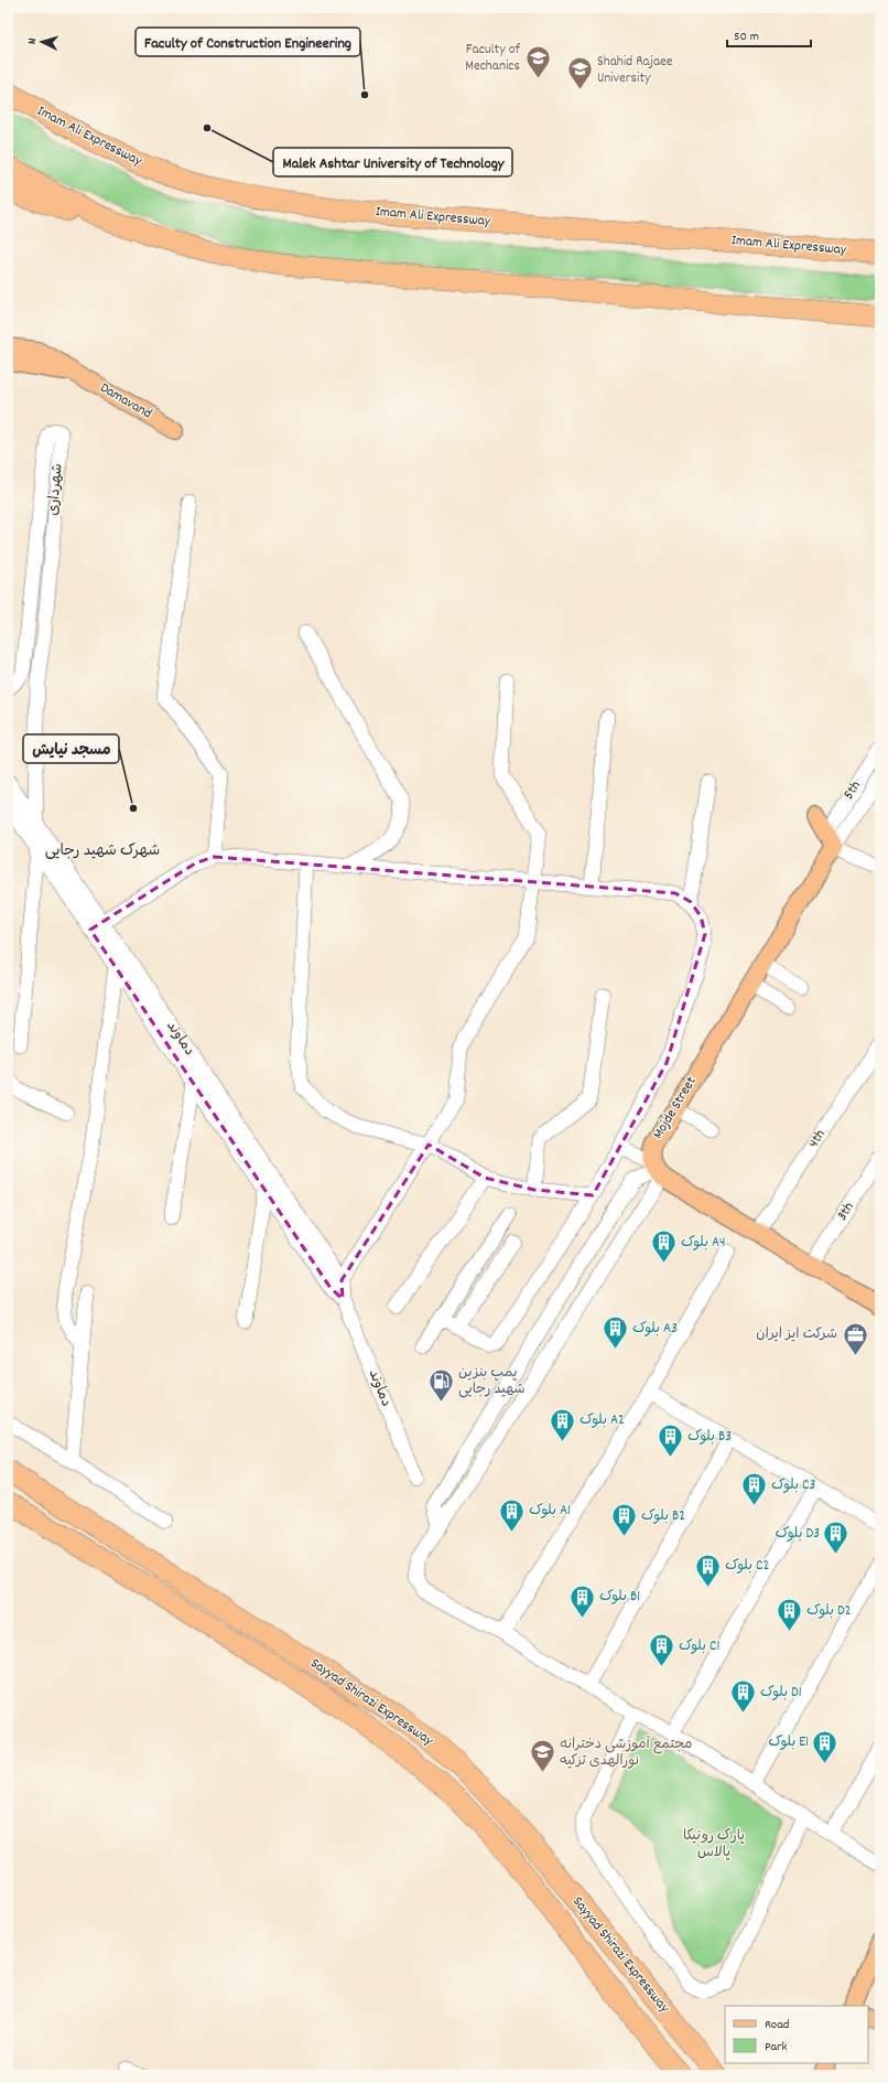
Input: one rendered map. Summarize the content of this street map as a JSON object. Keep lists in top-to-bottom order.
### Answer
{
  "streets": {
    "highway": ["Imam Ali Expressway", "Sayyad Shirazi Expressway"],
    "main road": ["Damavand", "Mojde Street"],
    "street": [
      "شهرداری",
      "5th",
      "دماوند",
      "4th",
      "3th"
    ]
  },
  "crossings": [
    ["شهرداری", "دماوند"],
    ["5th", "Mojde Street"]
  ],
  "districts": ["شهرک شهید رجایی"],
  "parks": ["پارک رونیکا پالاس"],
  "places": {
    "school or university": ["Faculty of Mechanics", "Shahid Rajaee University", "مجتمع آموزشی دخترانه نورالهدی تزکیه"],
    "other": ["Faculty of Construction Engineering", "Malek Ashtar University of Technology", "مسجد نیایش"],
    "building": [
      "بلوک A4",
      "بلوک A3",
      "بلوک A2",
      "بلوک B3",
      "بلوک C3",
      "بلوک A1",
      "بلوک B2",
      "بلوک D3",
      "بلوک C2",
      "بلوک B1",
      "بلوک D2",
      "بلوک C1",
      "بلوک D1",
      "بلوک E1"
    ],
    "office": ["شرکت ایز ایران"],
    "fuel station": ["پمپ بنزین شهید رجایی"]
  },
  "legend": ["Road", "Park"],
  "scale_bar": "50 m",
  "north": "left"
}
